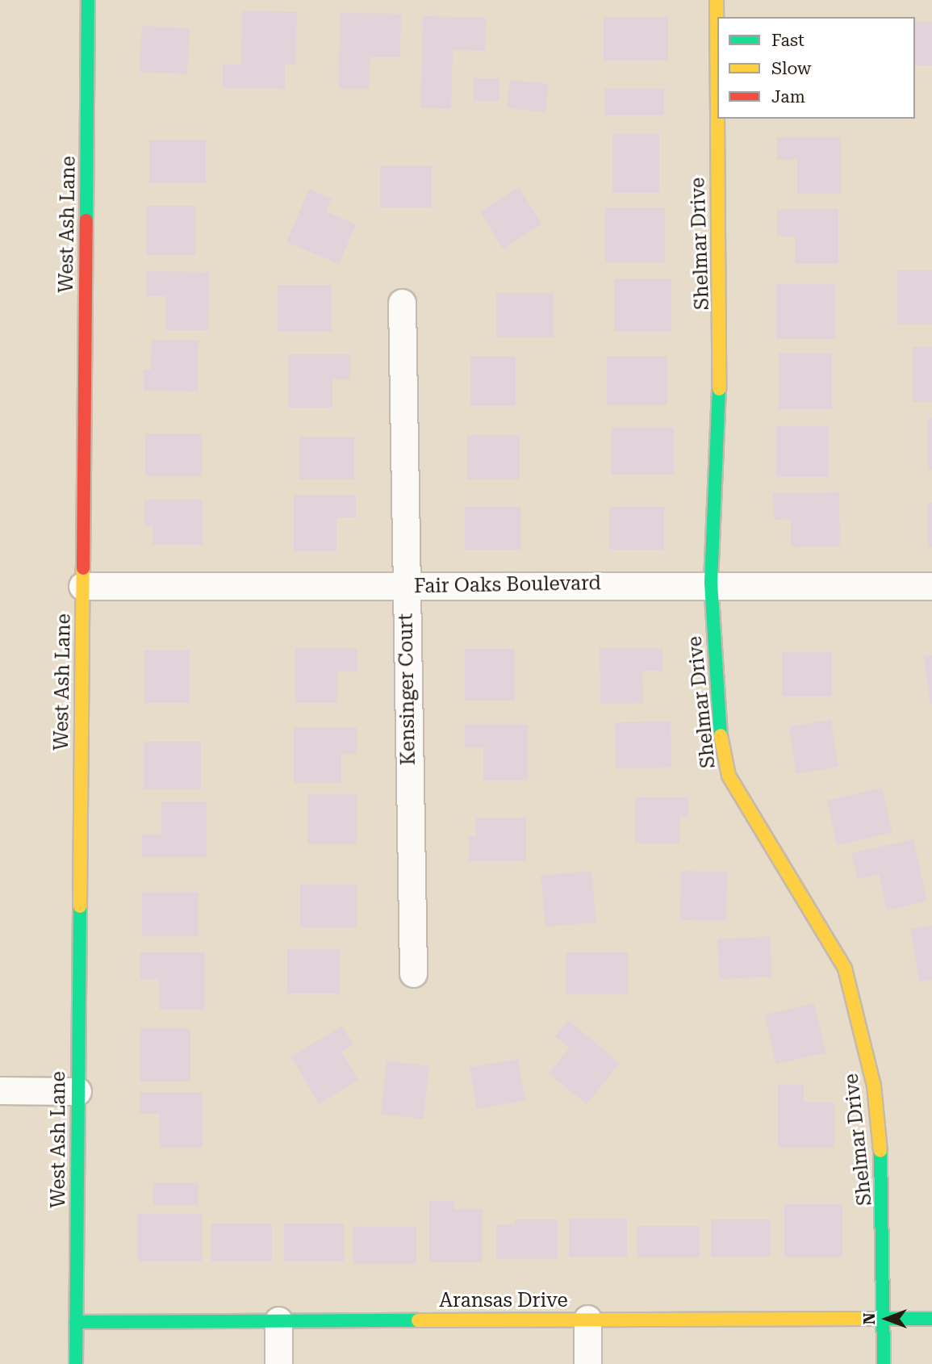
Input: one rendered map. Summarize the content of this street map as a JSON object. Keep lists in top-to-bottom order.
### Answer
{
  "streets": {
    "street": [
      "West Ash Lane",
      "Shelmar Drive",
      "Fair Oaks Boulevard",
      "Kensinger Court",
      "Aransas Drive"
    ]
  },
  "crossings": [
    ["West Ash Lane", "Fair Oaks Boulevard"],
    ["West Ash Lane", "Aransas Drive"],
    ["Shelmar Drive", "Fair Oaks Boulevard"],
    ["Shelmar Drive", "Aransas Drive"],
    ["Fair Oaks Boulevard", "Kensinger Court"]
  ],
  "legend": ["Fast", "Slow", "Jam"],
  "north": "left"
}
